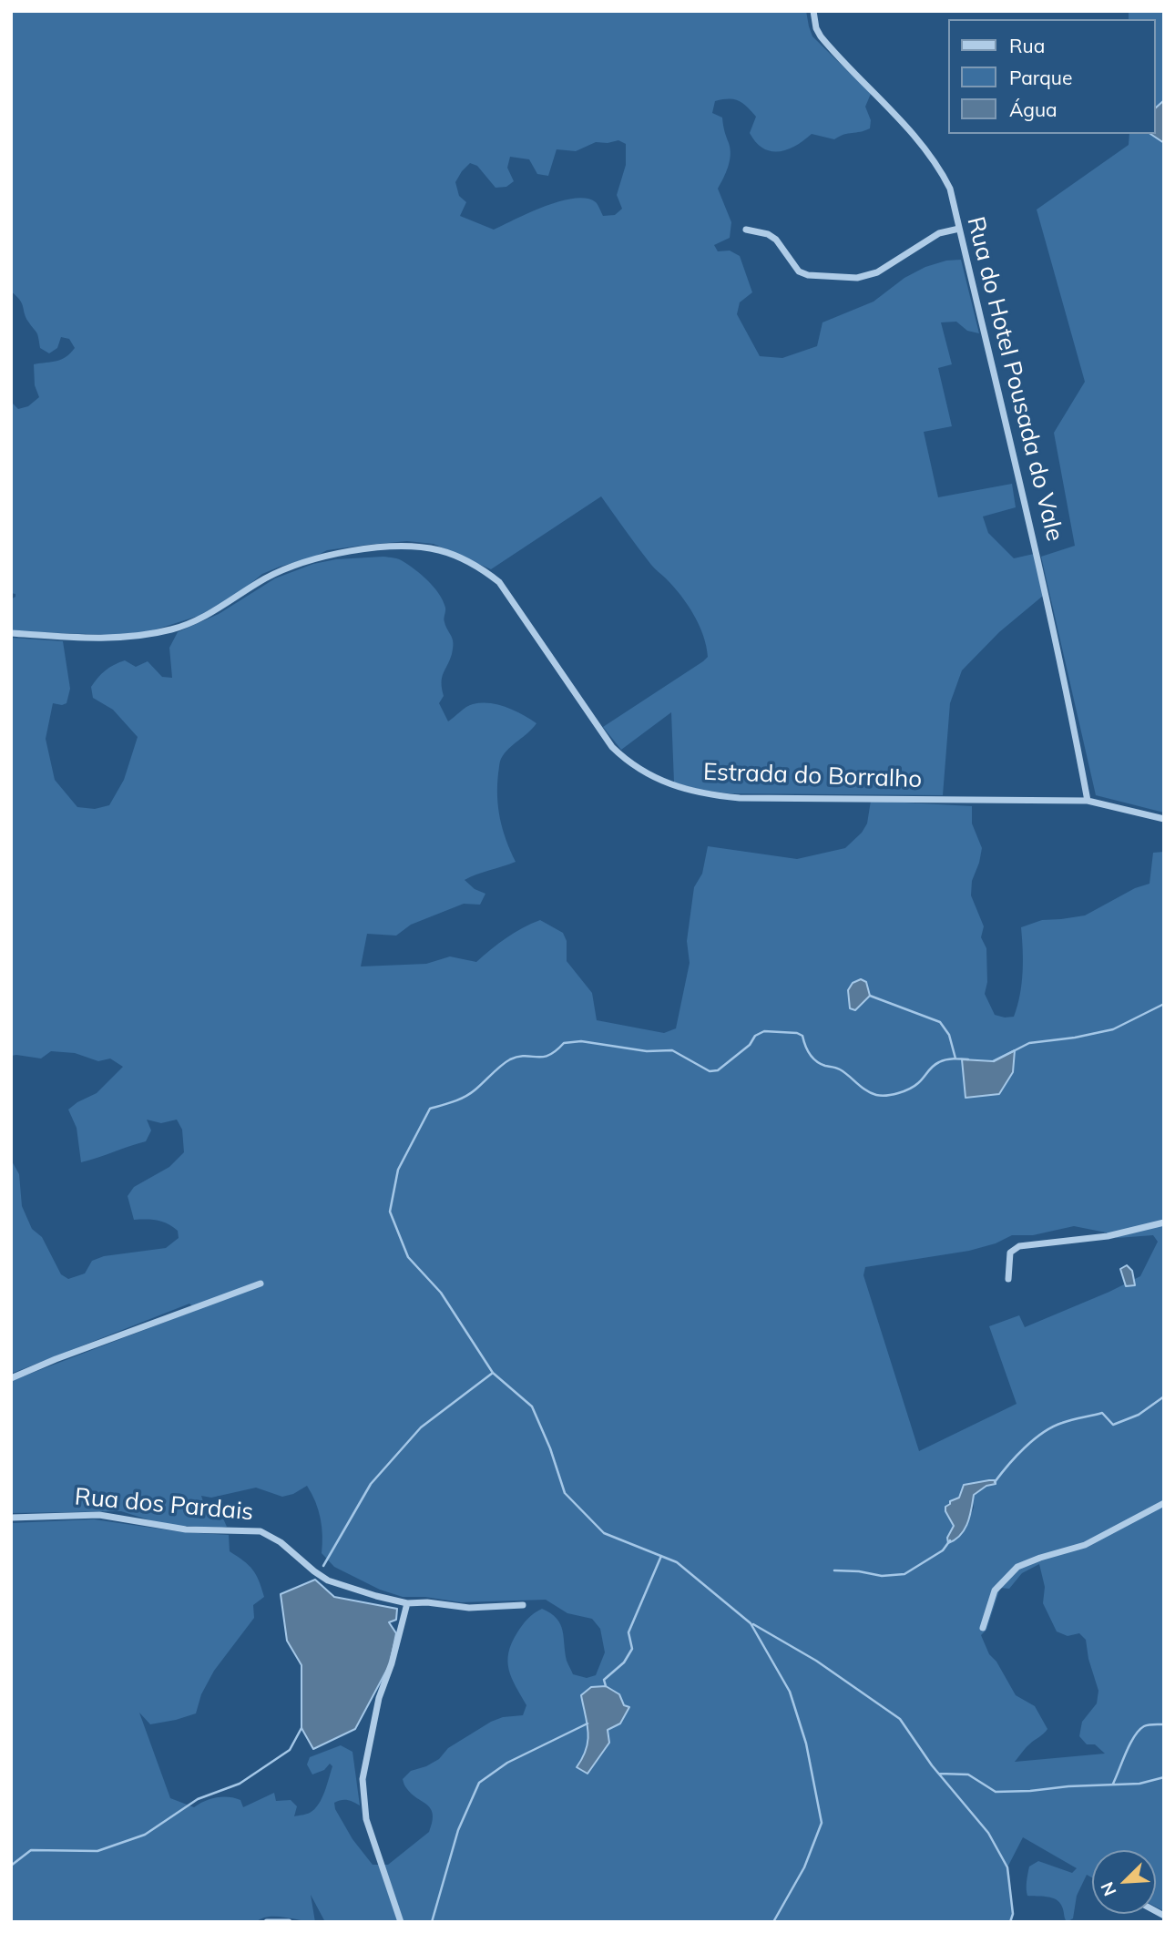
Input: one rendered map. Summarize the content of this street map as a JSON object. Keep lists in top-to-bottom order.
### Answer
{
  "streets": {
    "street": ["Rua do Hotel Pousada do Vale", "Estrada do Borralho", "Rua dos Pardais"]
  },
  "crossings": [
    ["Rua do Hotel Pousada do Vale", "Estrada do Borralho"]
  ],
  "legend": ["Rua", "Parque", "Água"],
  "north": "bottom left"
}
